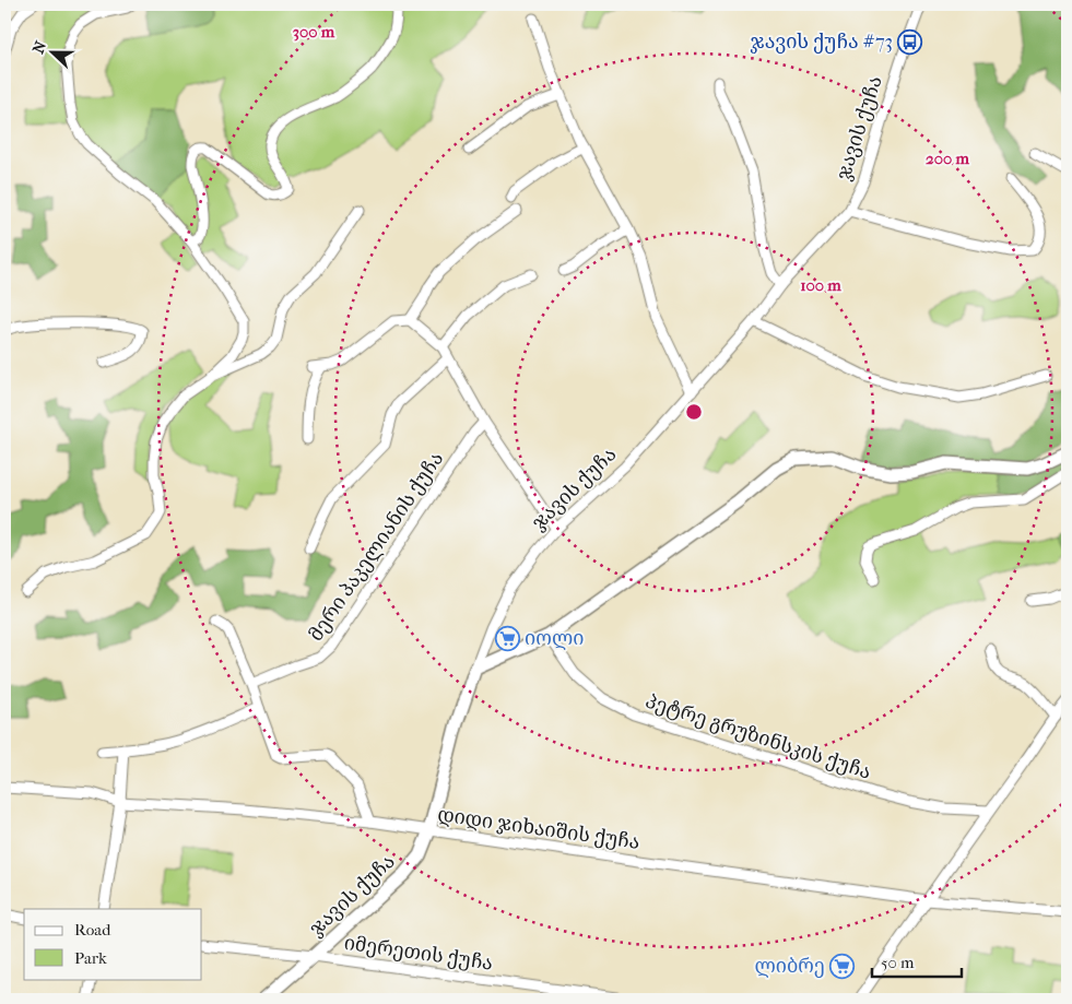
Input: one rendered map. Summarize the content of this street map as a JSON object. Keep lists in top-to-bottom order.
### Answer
{
  "streets": {
    "street": [
      "ჯავის ქუჩა",
      "მერი პაკელიანის ქუჩა",
      "პეტრე გრუზინსკის ქუჩა",
      "დიდი ჯიხაიშის ქუჩა",
      "იმერეთის ქუჩა"
    ]
  },
  "crossings": [
    ["ჯავის ქუჩა", "დიდი ჯიხაიშის ქუჩა"],
    ["ჯავის ქუჩა", "იმერეთის ქუჩა"]
  ],
  "places": {
    "bus stop": ["ჯავის ქუჩა #73"],
    "supermarket": ["იოლი", "ლიბრე"]
  },
  "legend": ["Road", "Park"],
  "scale_bar": "50 m",
  "north": "left",
  "rings": ["300 m", "200 m", "100 m"]
}
